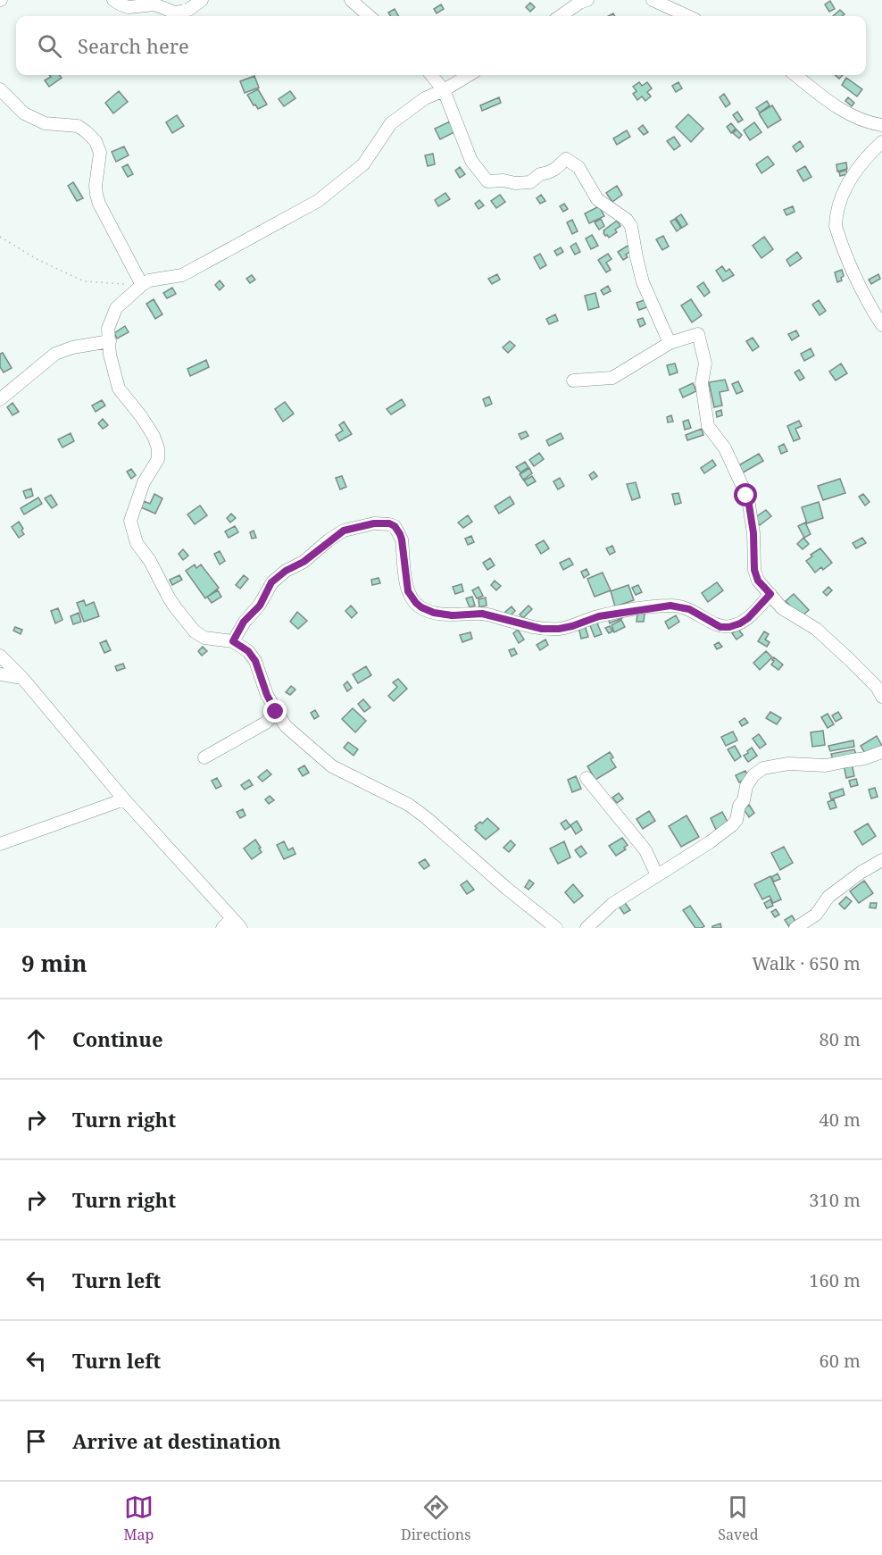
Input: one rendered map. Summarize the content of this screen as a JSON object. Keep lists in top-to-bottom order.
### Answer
{
  "page": {
    "search": "Search here",
    "heading": ["9 min", "Walk · 650 m"],
    "list": [
      ["Continue", "80 m"],
      ["Turn right", "40 m"],
      ["Turn right", "310 m"],
      ["Turn left", "160 m"],
      ["Turn left", "60 m"],
      "Arrive at destination"
    ],
    "nav": ["Map", "Directions", "Saved"]
  }
}
